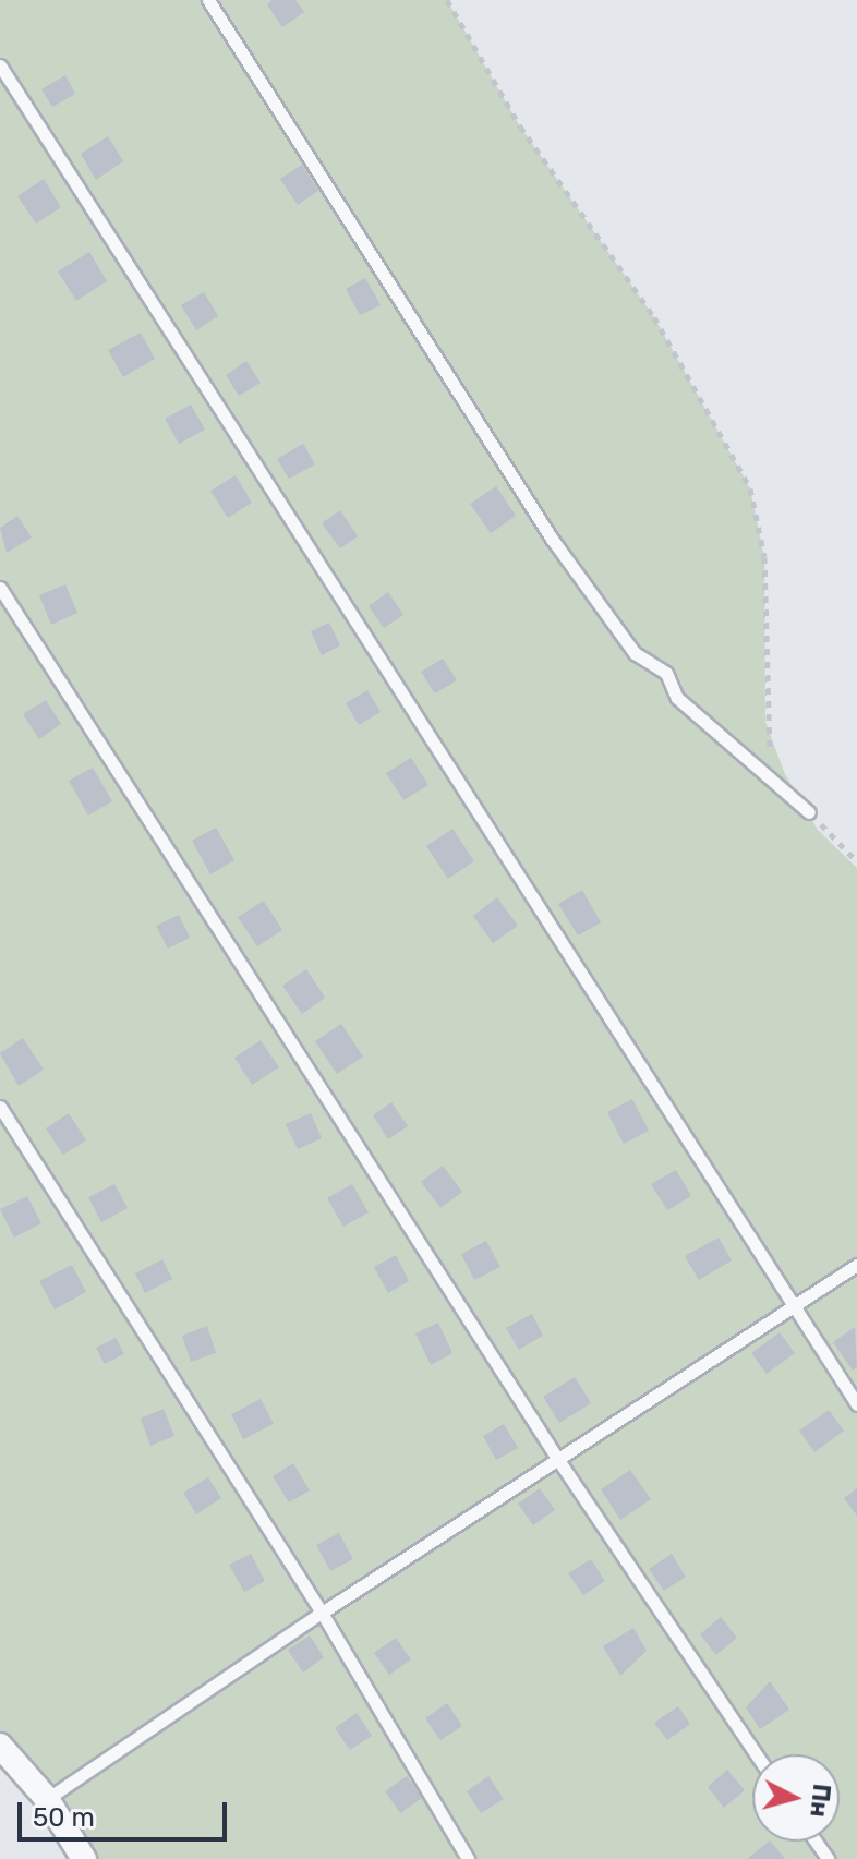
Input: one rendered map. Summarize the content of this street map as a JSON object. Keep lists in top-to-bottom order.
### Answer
{
  "scale_bar": "50 m",
  "north": "right"
}
